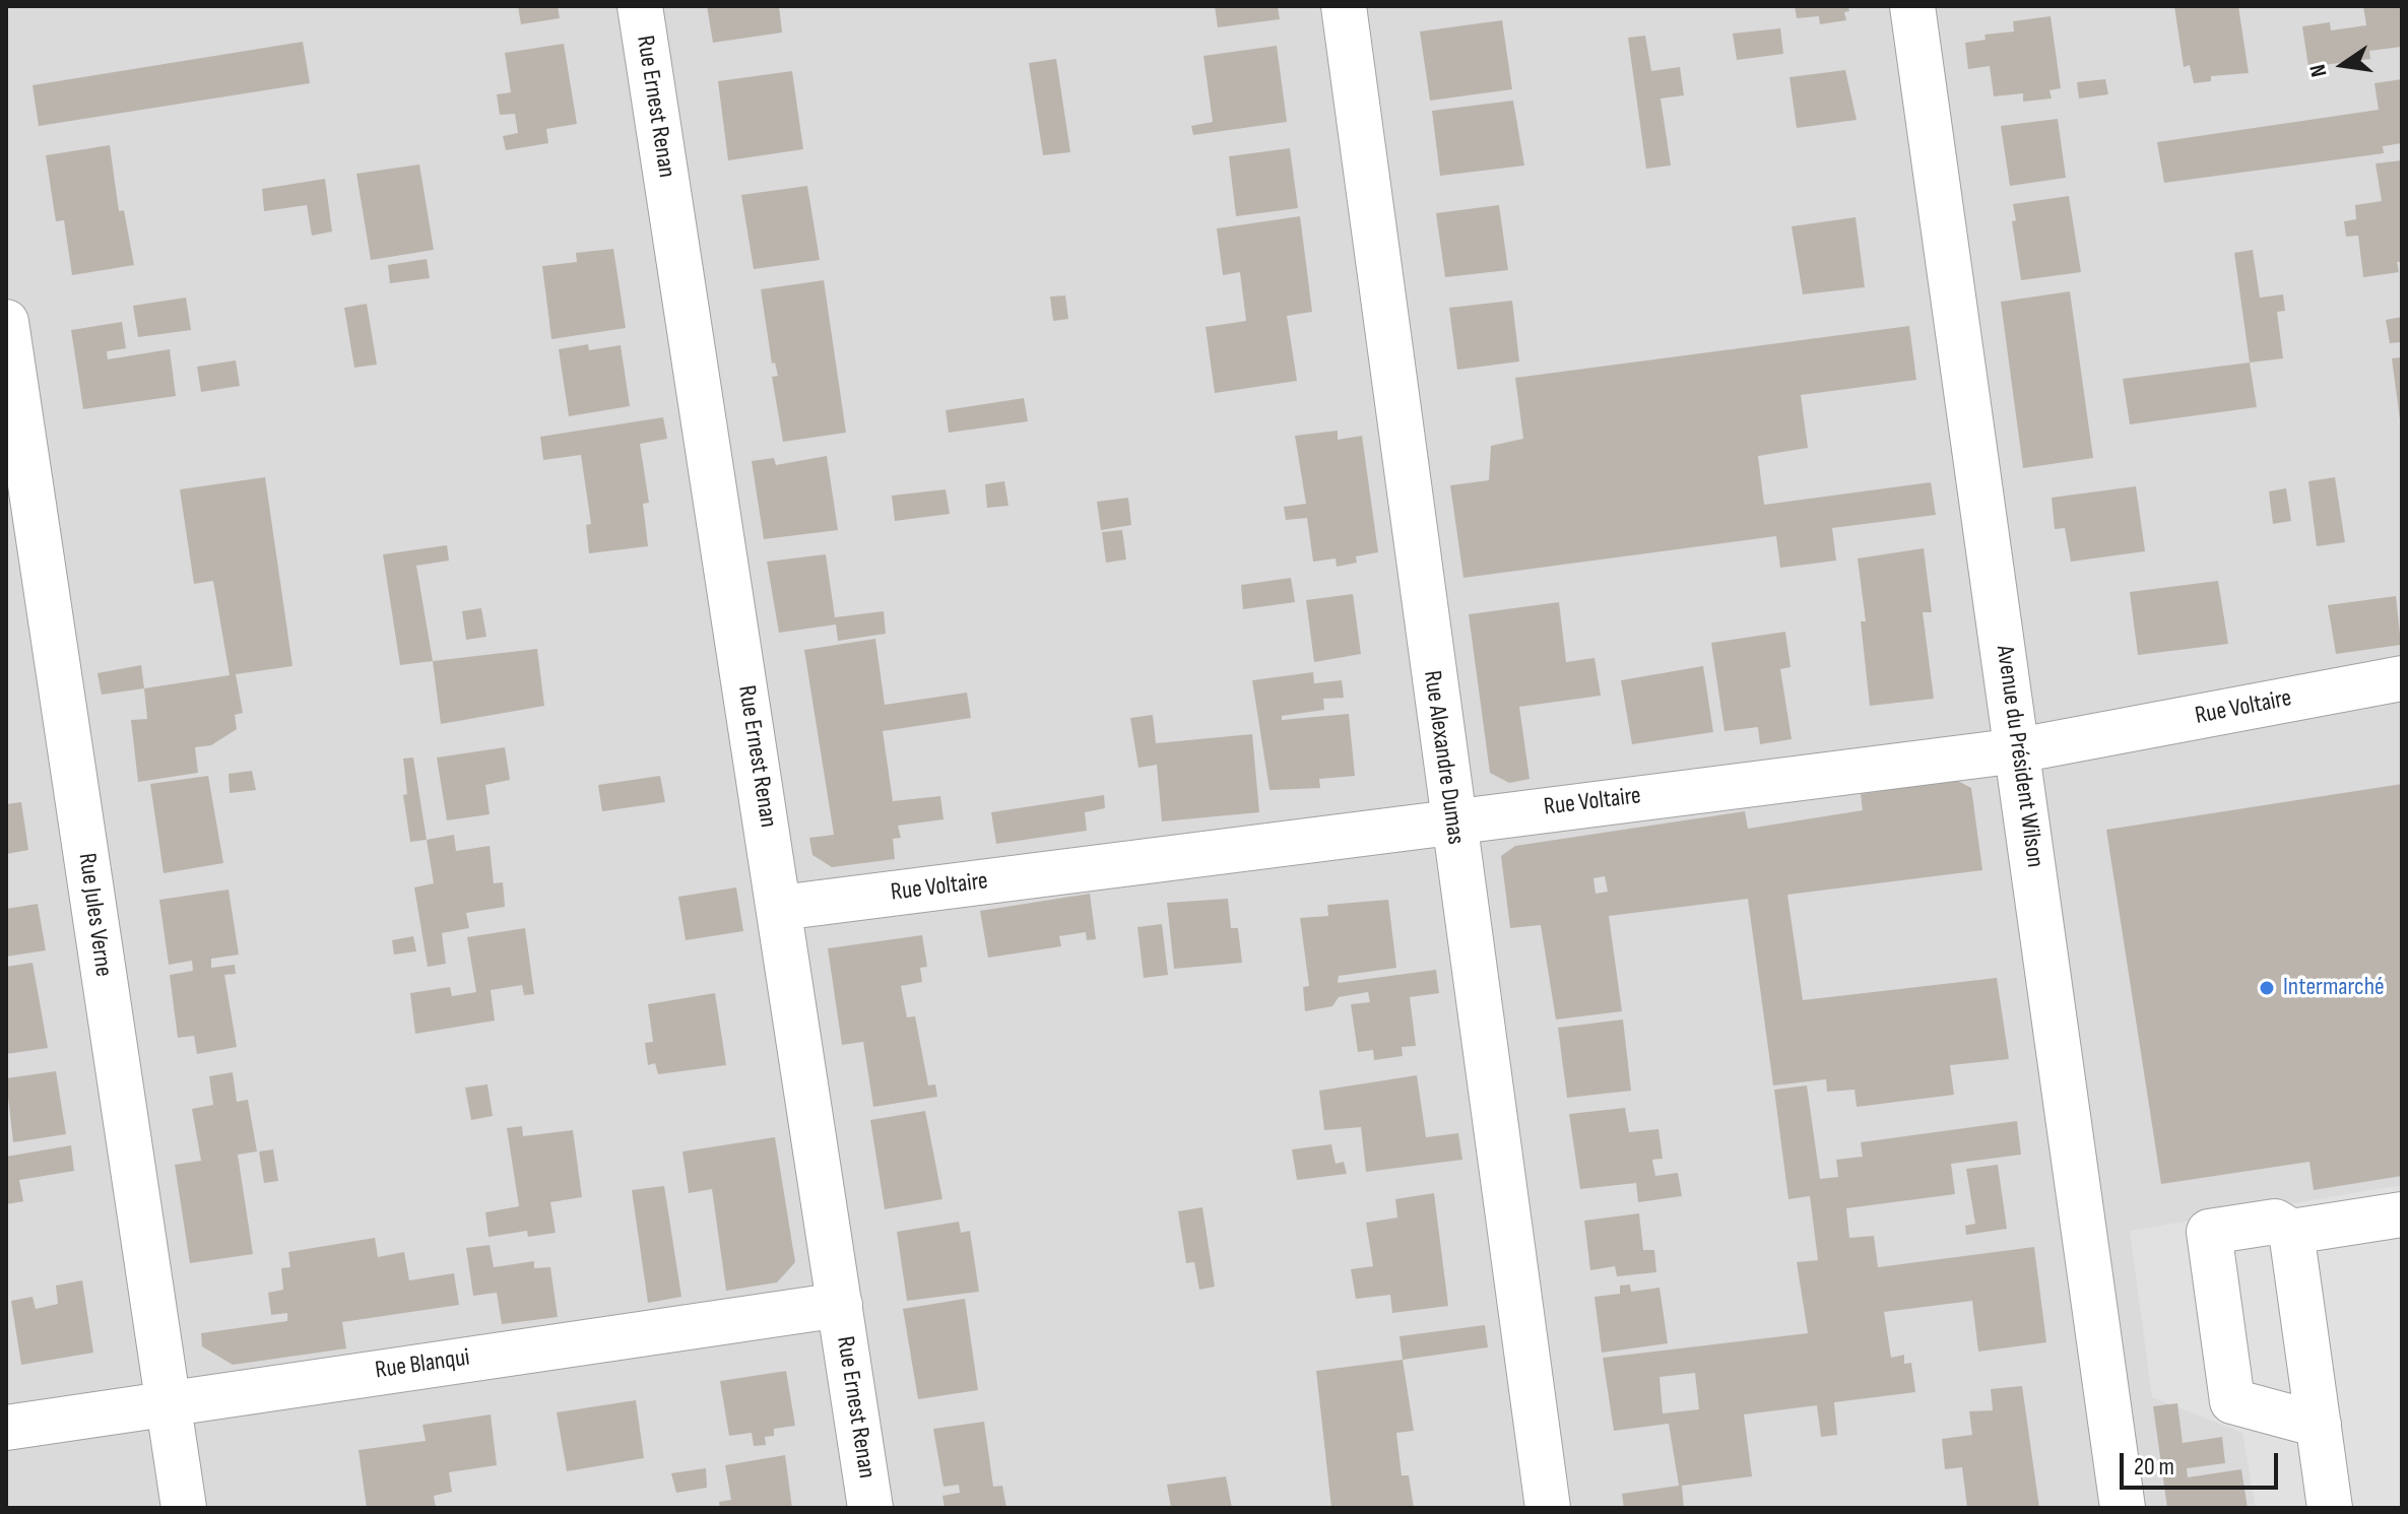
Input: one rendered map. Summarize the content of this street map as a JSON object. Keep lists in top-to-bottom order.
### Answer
{
  "streets": {
    "street": [
      "Rue Ernest Renan",
      "Rue Voltaire",
      "Avenue du Président Wilson",
      "Rue Alexandre Dumas",
      "Rue Jules Verne",
      "Rue Blanqui"
    ]
  },
  "crossings": [
    ["Rue Ernest Renan", "Rue Voltaire"],
    ["Rue Ernest Renan", "Rue Blanqui"],
    ["Rue Voltaire", "Avenue du Président Wilson"],
    ["Rue Voltaire", "Rue Alexandre Dumas"],
    ["Rue Jules Verne", "Rue Blanqui"]
  ],
  "places": ["Intermarché"],
  "scale_bar": "20 m",
  "north": "left"
}
